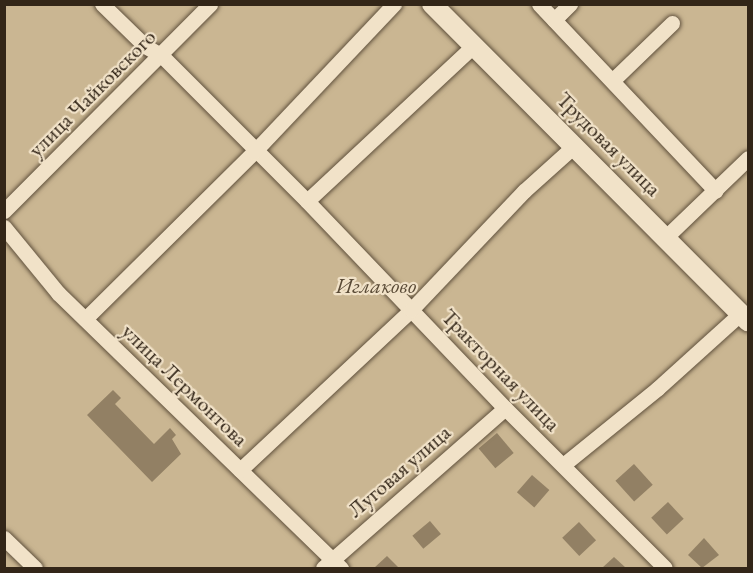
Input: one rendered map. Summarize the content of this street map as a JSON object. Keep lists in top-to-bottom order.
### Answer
{
  "streets": {
    "street": [
      "улица Чайковского",
      "Трудовая улица",
      "Тракторная улица",
      "улица Лермонтова",
      "Луговая улица"
    ]
  },
  "crossings": [
    ["улица Чайковского", "Тракторная улица"],
    ["Тракторная улица", "Луговая улица"],
    ["улица Лермонтова", "Луговая улица"]
  ],
  "parks": ["Иглаково"]
}
